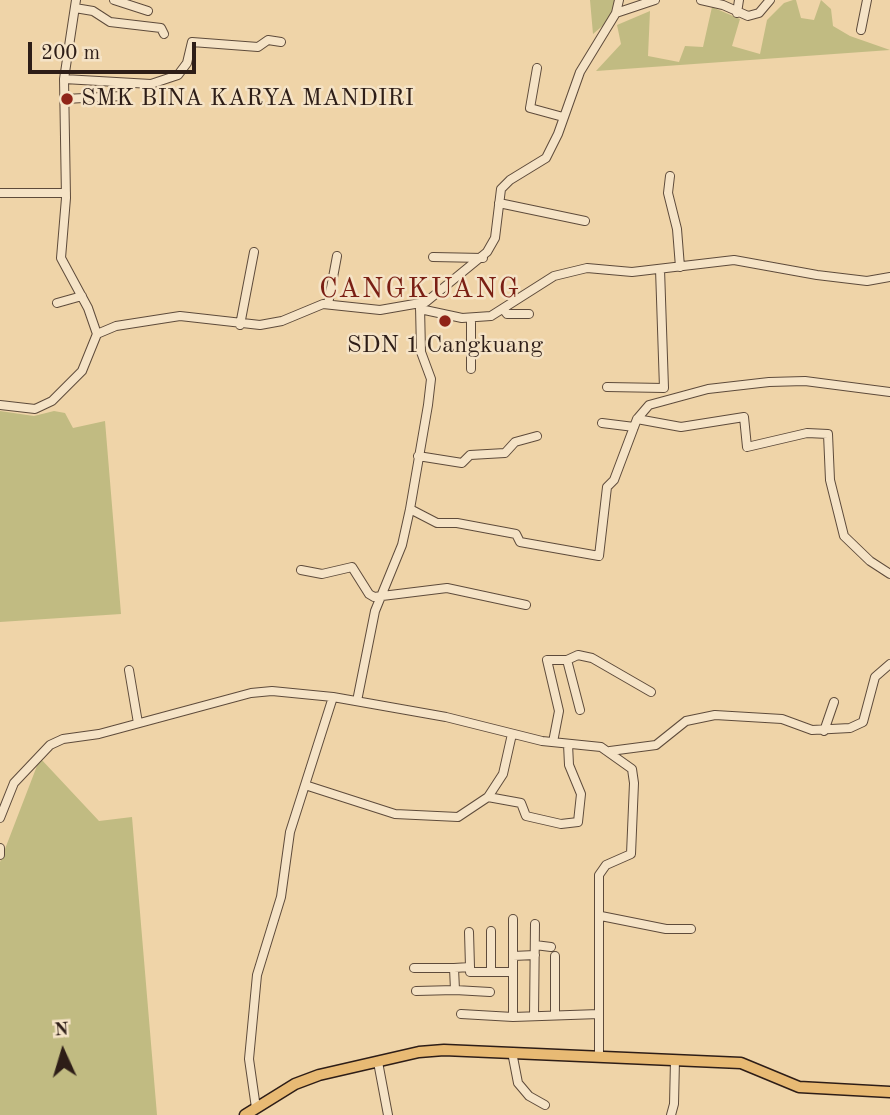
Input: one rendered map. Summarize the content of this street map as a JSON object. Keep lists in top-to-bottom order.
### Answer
{
  "districts": ["CANGKUANG"],
  "places": ["SMK BINA KARYA MANDIRI", "SDN 1 Cangkuang"],
  "scale_bar": "200 m",
  "north": "top"
}
